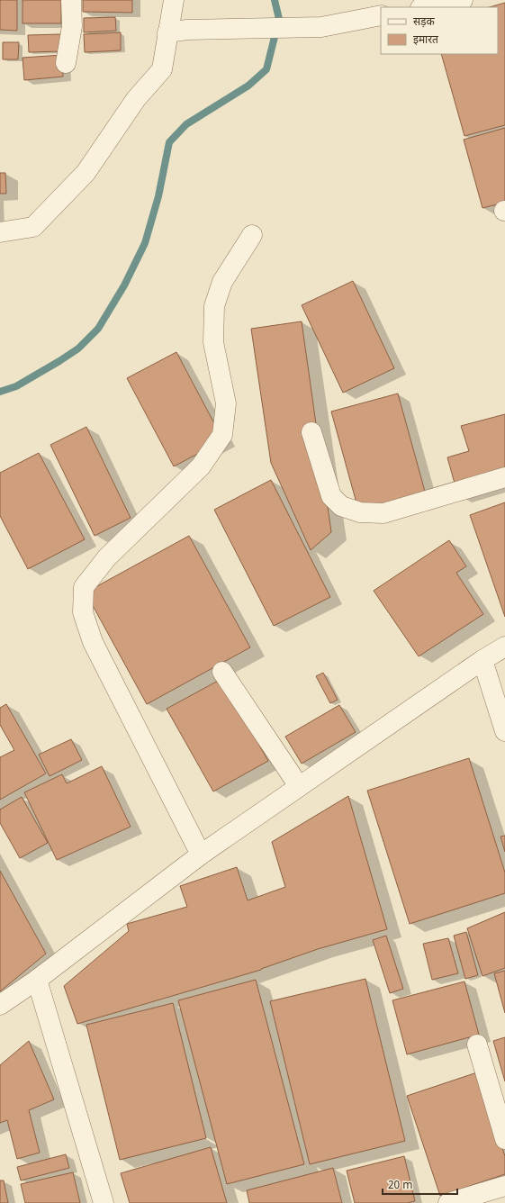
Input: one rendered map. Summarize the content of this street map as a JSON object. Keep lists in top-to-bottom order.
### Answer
{
  "legend": ["सड़क", "इमारत"],
  "scale_bar": "20 m"
}
